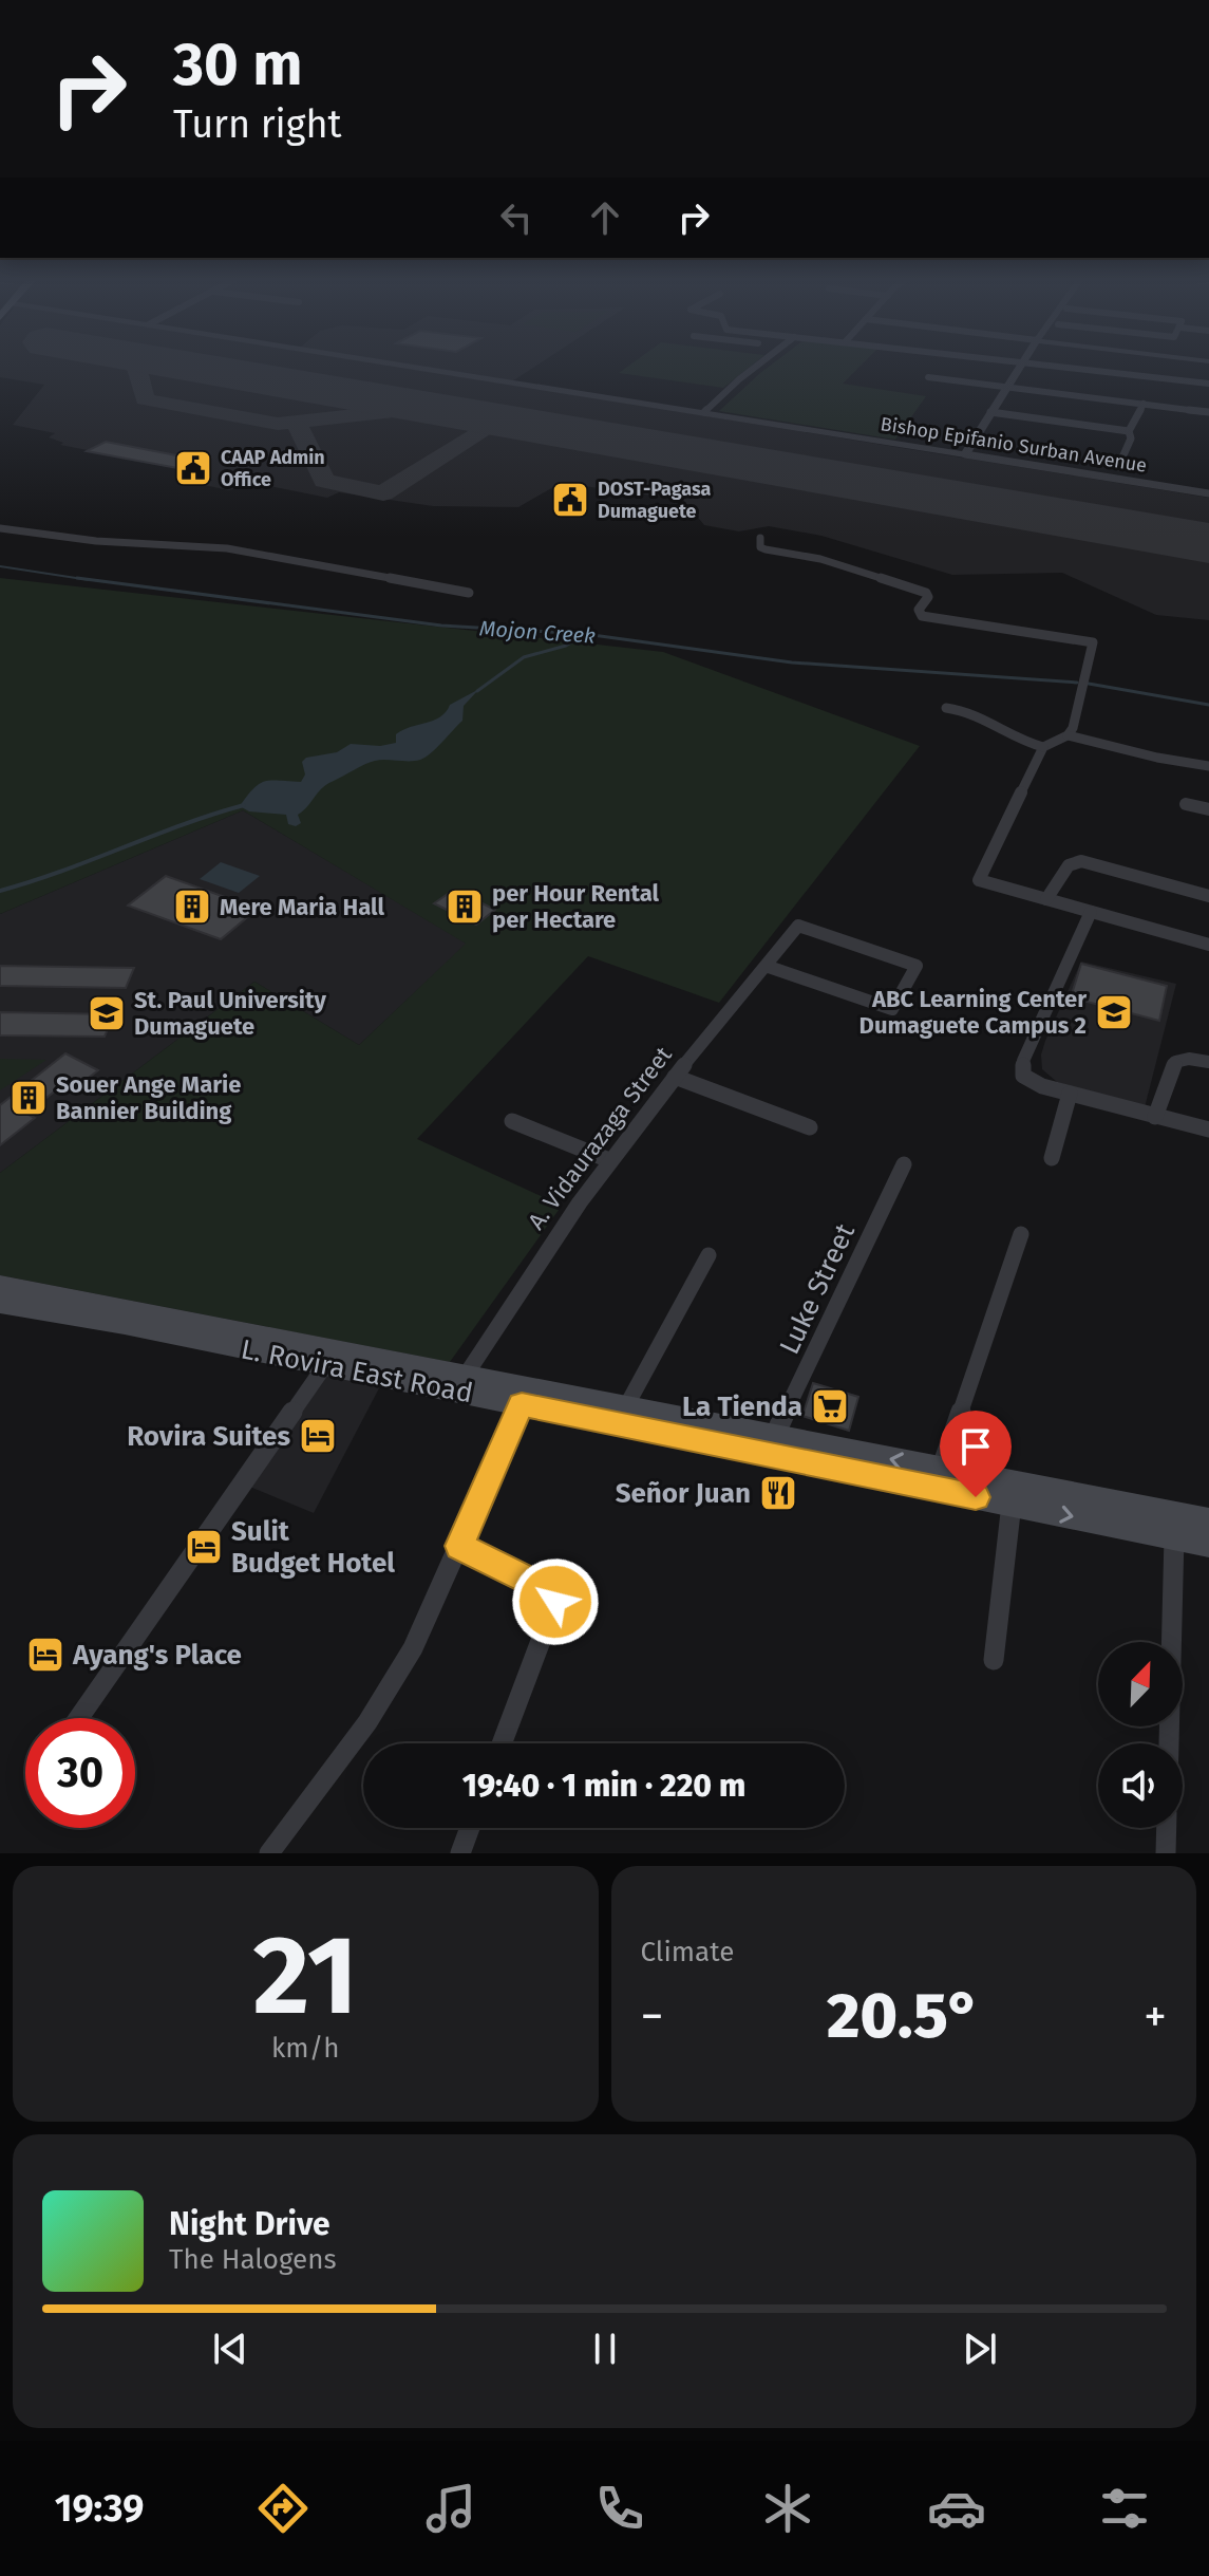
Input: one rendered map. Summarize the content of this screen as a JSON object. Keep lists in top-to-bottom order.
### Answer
{
  "streets": {
    "main road": ["L. Rovira East Road"],
    "street": ["Bishop Epifanio Surban Avenue", "A. Vidaurazaga Street", "Luke Street"]
  },
  "crossings": [
    ["A. Vidaurazaga Street", "L. Rovira East Road"],
    ["Luke Street", "L. Rovira East Road"]
  ],
  "water": ["Mojon Creek"],
  "places": {
    "public building": ["CAAP Admin Office", "DOST-Pagasa Dumaguete"],
    "building": ["Mere Maria Hall", "per Hour Rental per Hectare", "Souer Ange Marie Bannier Building"],
    "school or university": ["ABC Learning Center Dumaguete Campus 2", "St. Paul University Dumaguete"],
    "supermarket": ["La Tienda"],
    "hotel": ["Rovira Suites", "Sulit Budget Hotel", "Ayang's Place"],
    "restaurant": ["Señor Juan"]
  },
  "north": "top right",
  "page": {
    "turn": ["30 m", "Turn right"],
    "limit": "30",
    "trip": "19:40 · 1 min · 220 m",
    "tile": [
      ["21", "km/h"],
      "Climate"
    ],
    "heat": ["−", "20.5°", "+"],
    "song": ["Night Drive", "The Halogens"],
    "tabs": "19:39"
  }
}
